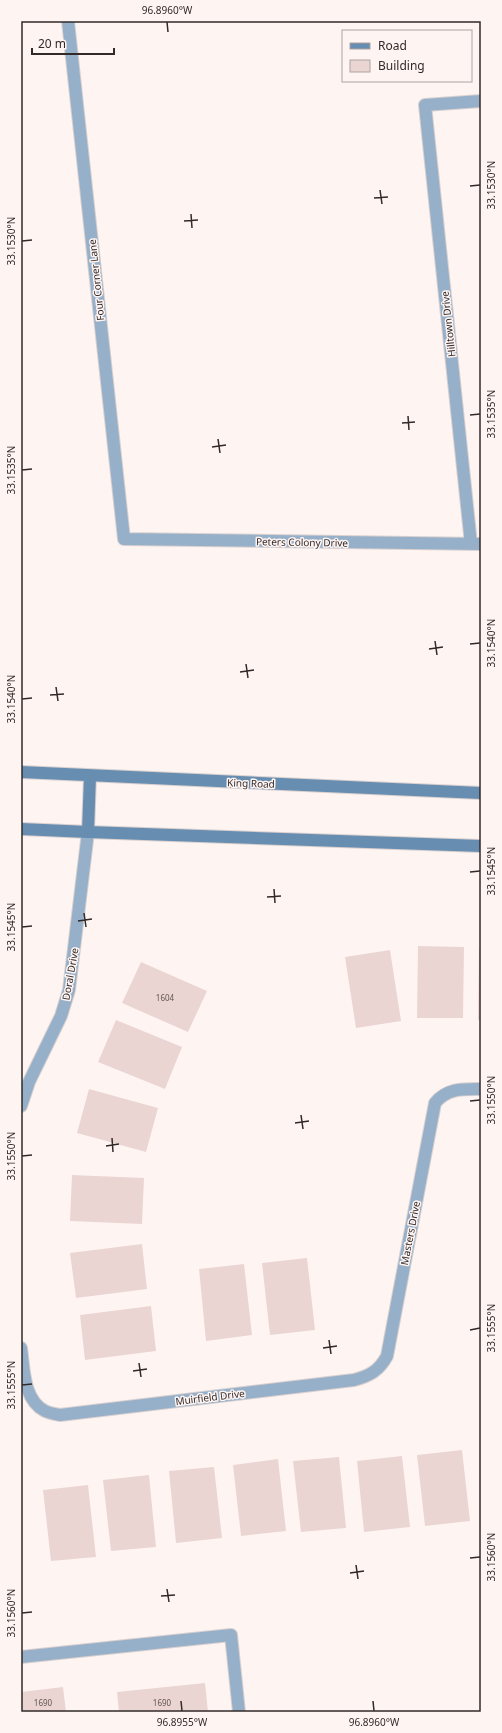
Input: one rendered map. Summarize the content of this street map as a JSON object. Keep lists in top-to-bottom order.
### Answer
{
  "streets": {
    "street": [
      "Four Corner Lane",
      "Hilltown Drive",
      "Peters Colony Drive",
      "King Road",
      "Doral Drive",
      "Masters Drive",
      "Muirfield Drive"
    ]
  },
  "crossings": [
    ["Four Corner Lane", "Peters Colony Drive"],
    ["Hilltown Drive", "Peters Colony Drive"],
    ["Masters Drive", "Muirfield Drive"]
  ],
  "house_numbers": ["1604", "1690", "1690"],
  "legend": ["Road", "Building"],
  "scale_bar": "20 m",
  "coordinates": [
    "96.8960°W",
    "33.1530°N",
    "33.1535°N",
    "33.1540°N",
    "33.1545°N",
    "33.1550°N",
    "33.1555°N",
    "33.1560°N",
    "96.8955°W"
  ]
}
